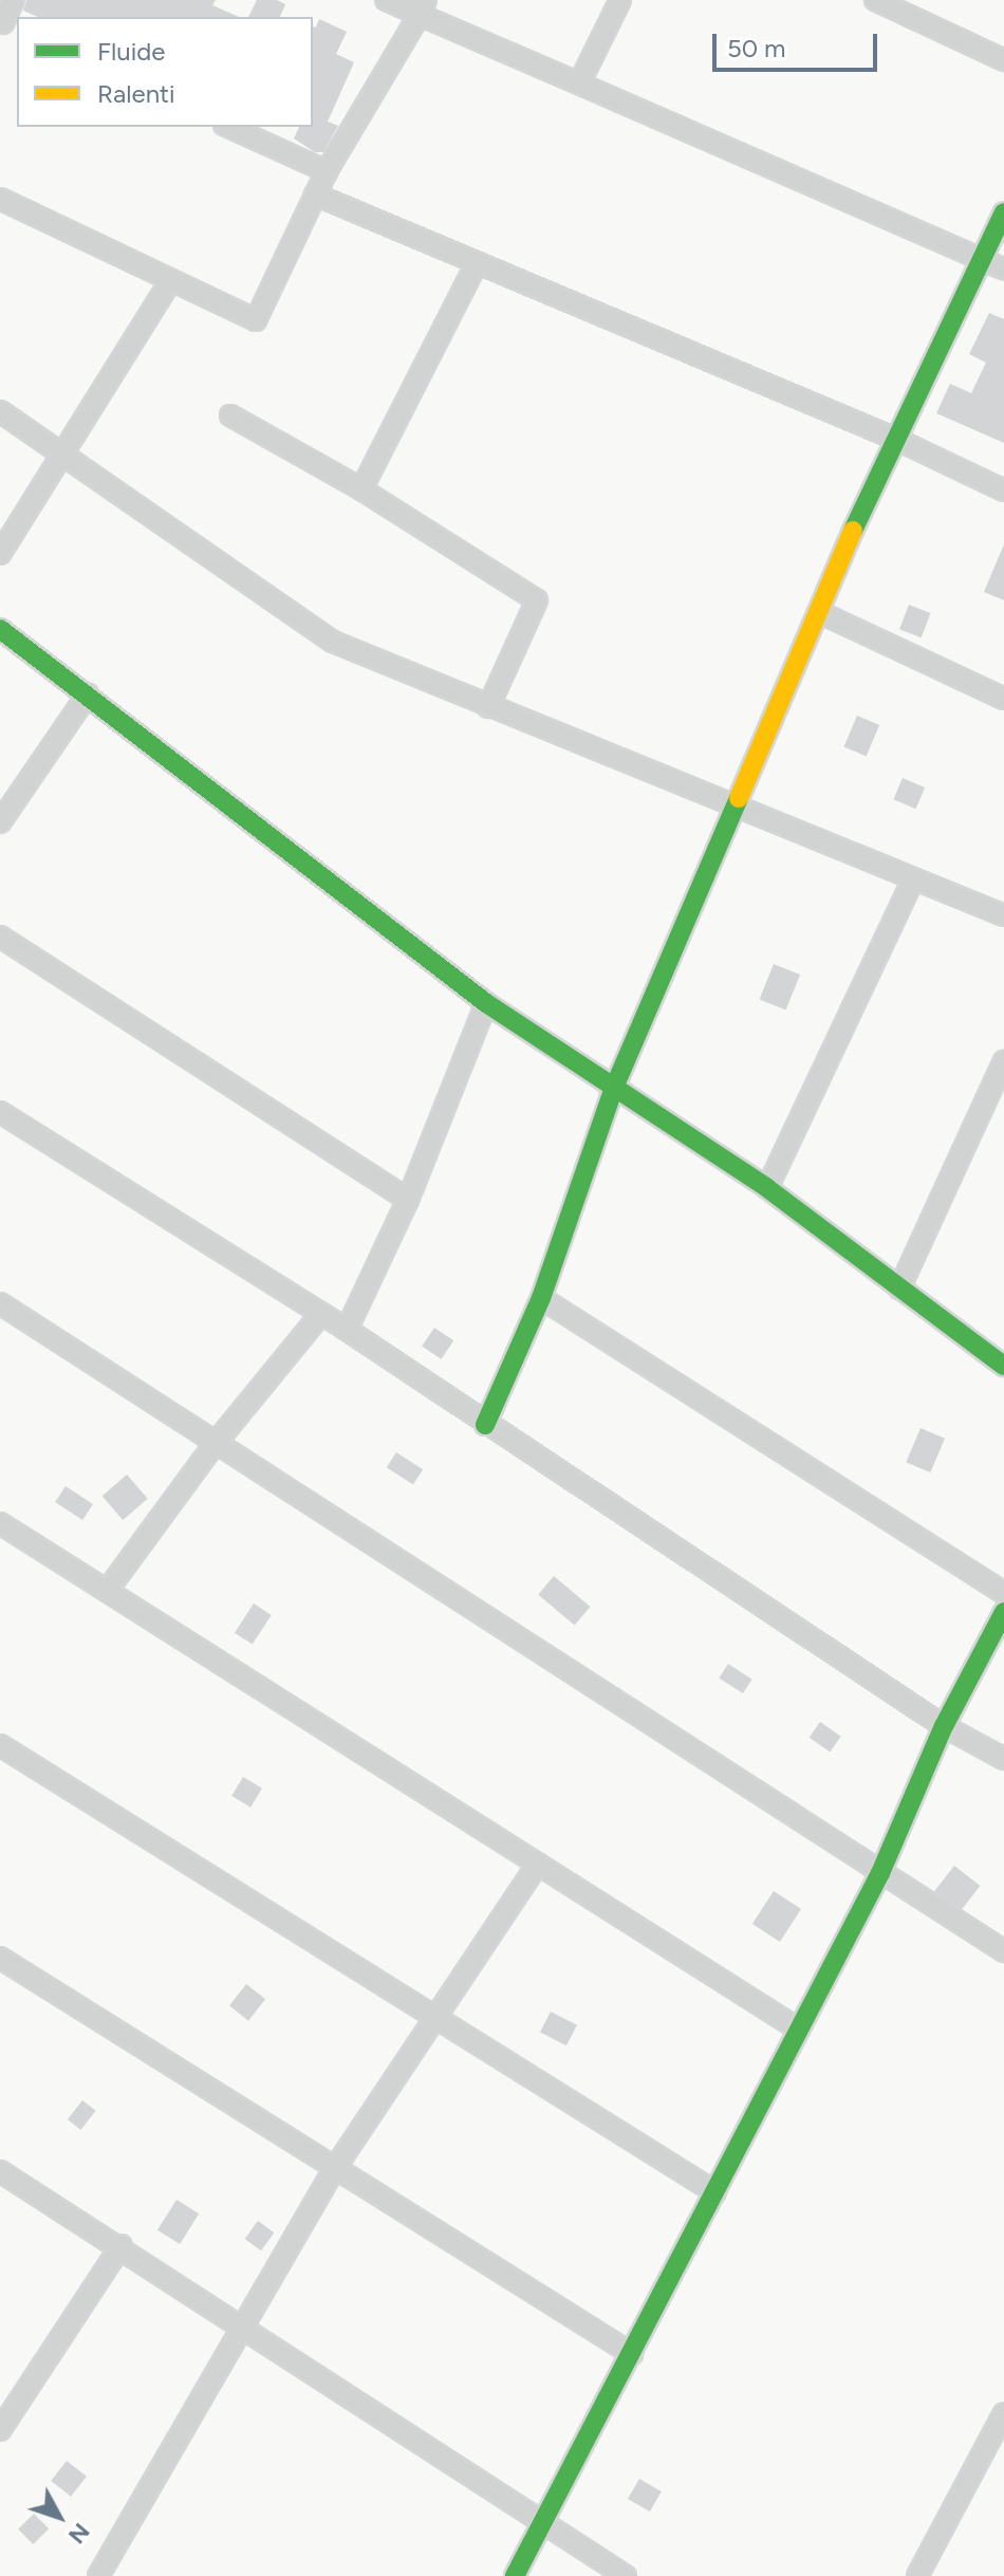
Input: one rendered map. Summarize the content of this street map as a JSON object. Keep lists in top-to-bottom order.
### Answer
{
  "legend": ["Fluide", "Ralenti"],
  "scale_bar": "50 m",
  "north": "bottom right"
}
